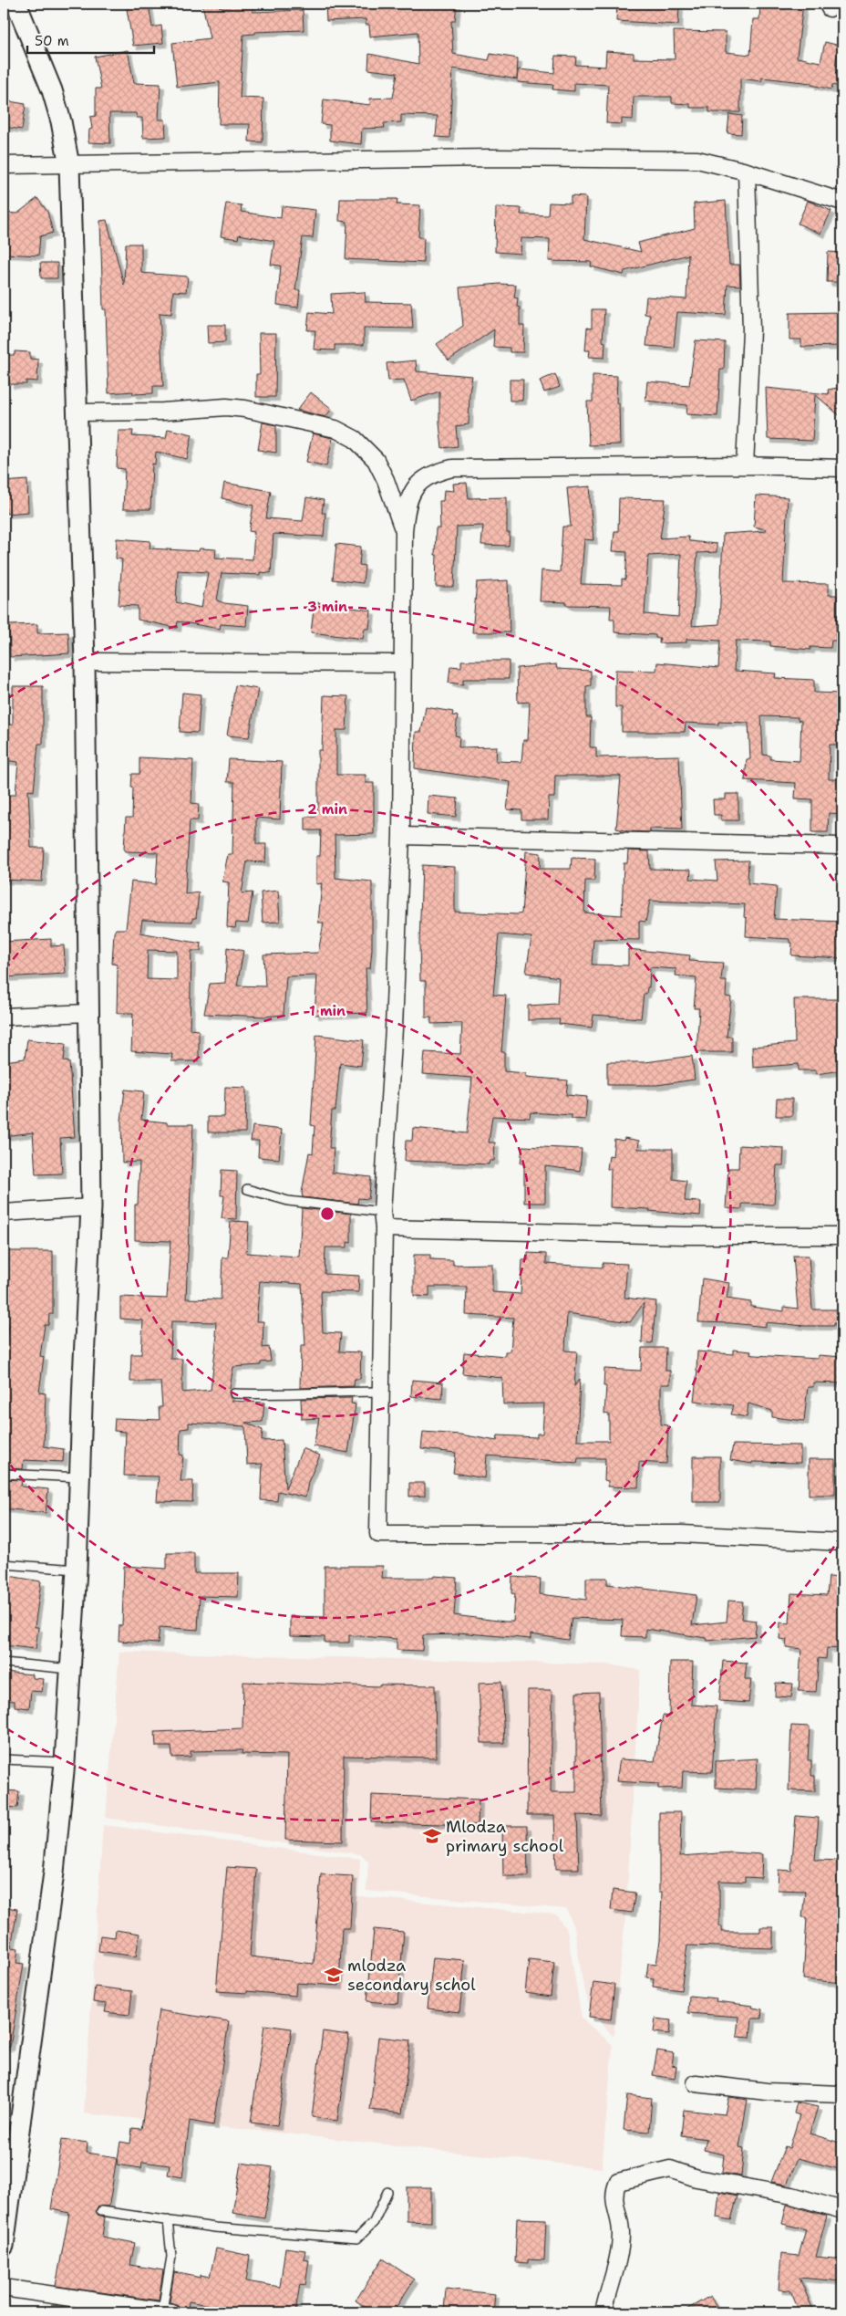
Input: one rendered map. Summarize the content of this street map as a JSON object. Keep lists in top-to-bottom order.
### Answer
{
  "places": {
    "school or university": ["Mlodza primary school", "mlodza secondary schol"]
  },
  "scale_bar": "50 m",
  "rings": ["3 min", "2 min", "1 min"]
}
